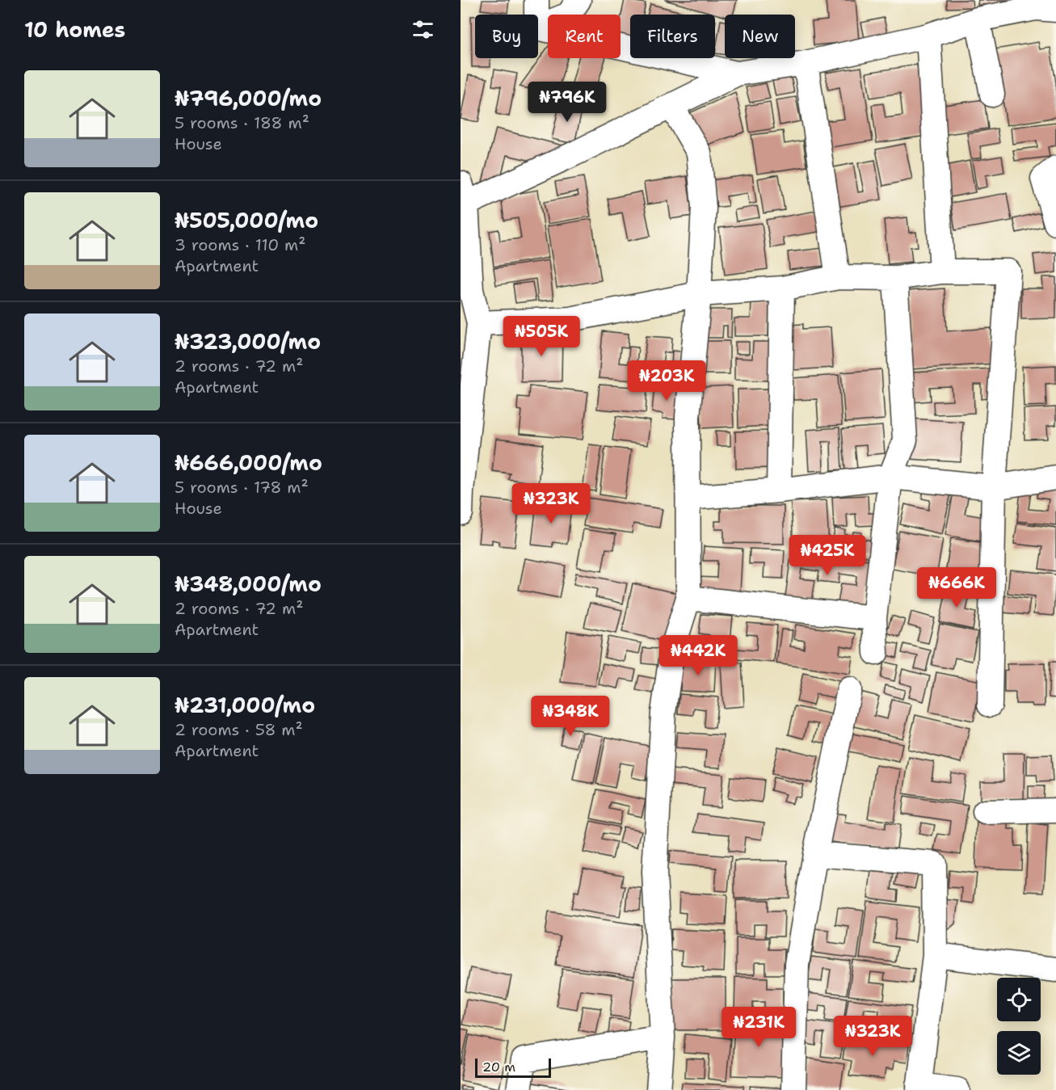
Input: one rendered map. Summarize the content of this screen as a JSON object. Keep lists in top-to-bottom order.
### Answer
{
  "scale_bar": "20 m",
  "page": {
    "heading": "10 homes",
    "chip": [
      "Buy",
      "Rent",
      "Filters",
      "New"
    ],
    "list": [
      {
        "name": "₦796,000/mo",
        "note": "5 rooms · 188 m² · House"
      },
      {
        "name": "₦505,000/mo",
        "note": "3 rooms · 110 m² · Apartment"
      },
      {
        "name": "₦323,000/mo",
        "note": "2 rooms · 72 m² · Apartment"
      },
      {
        "name": "₦666,000/mo",
        "note": "5 rooms · 178 m² · House"
      },
      {
        "name": "₦348,000/mo",
        "note": "2 rooms · 72 m² · Apartment"
      },
      {
        "name": "₦231,000/mo",
        "note": "2 rooms · 58 m² · Apartment"
      }
    ],
    "price": [
      "₦796K",
      "₦505K",
      "₦203K",
      "₦323K",
      "₦425K",
      "₦666K",
      "₦442K",
      "₦348K",
      "₦231K",
      "₦323K"
    ],
    "scale": "20 m"
  }
}
